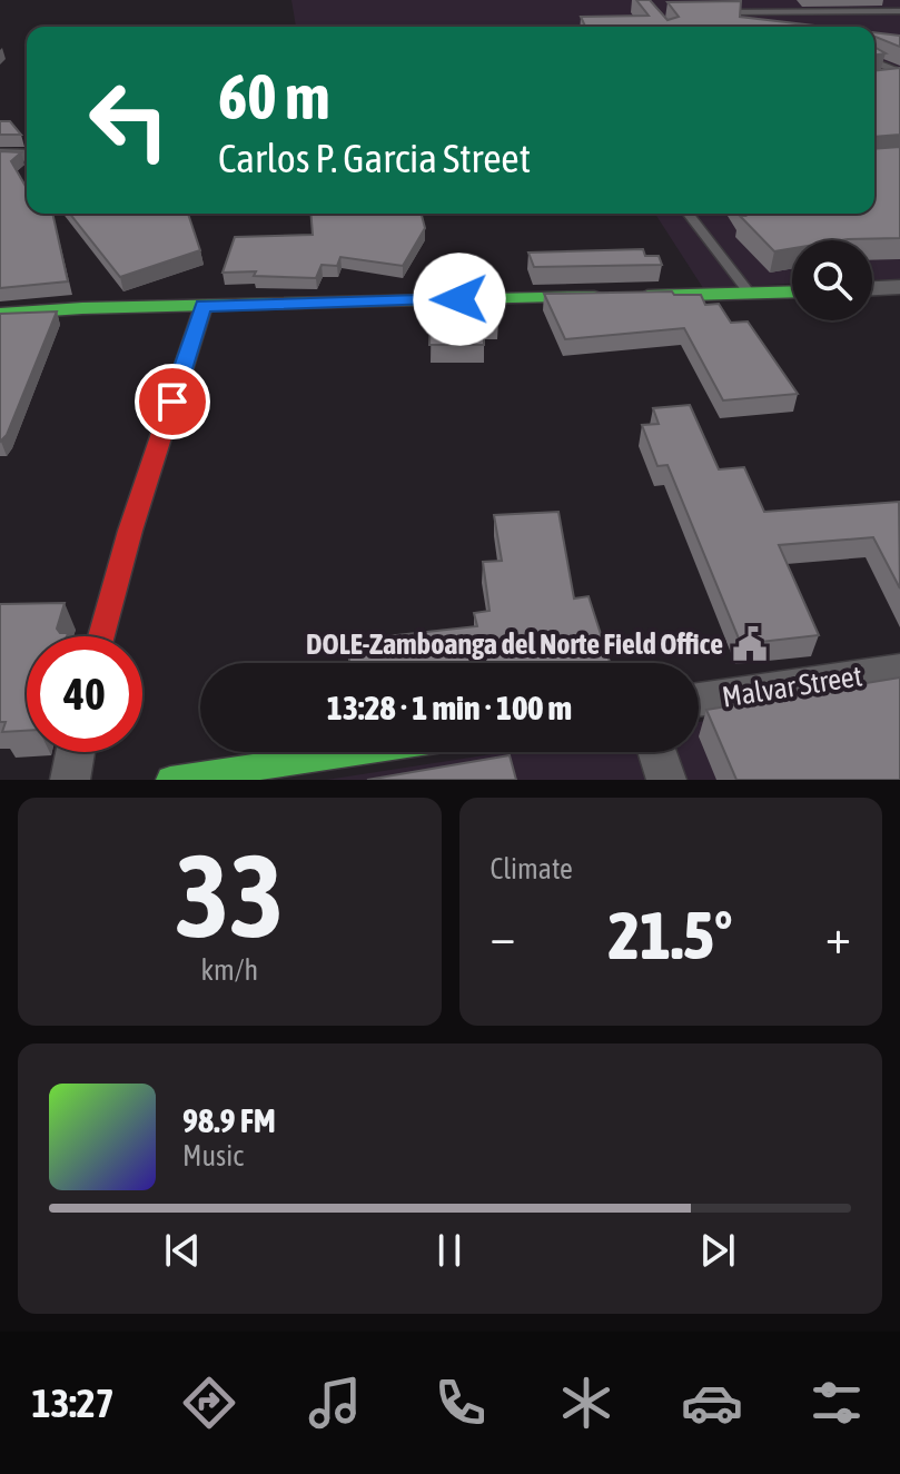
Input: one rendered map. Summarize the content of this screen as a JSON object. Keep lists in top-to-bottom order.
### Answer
{
  "streets": {
    "street": ["Malvar Street"]
  },
  "places": {
    "public building": ["DOLE-Zamboanga del Norte Field Office"]
  },
  "page": {
    "turn": ["60 m", "Carlos P. Garcia Street"],
    "limit": "40",
    "trip": "13:28 · 1 min · 100 m",
    "tile": [
      ["33", "km/h"],
      "Climate"
    ],
    "heat": ["−", "21.5°", "+"],
    "song": ["98.9 FM", "Music"],
    "tabs": "13:27"
  }
}
